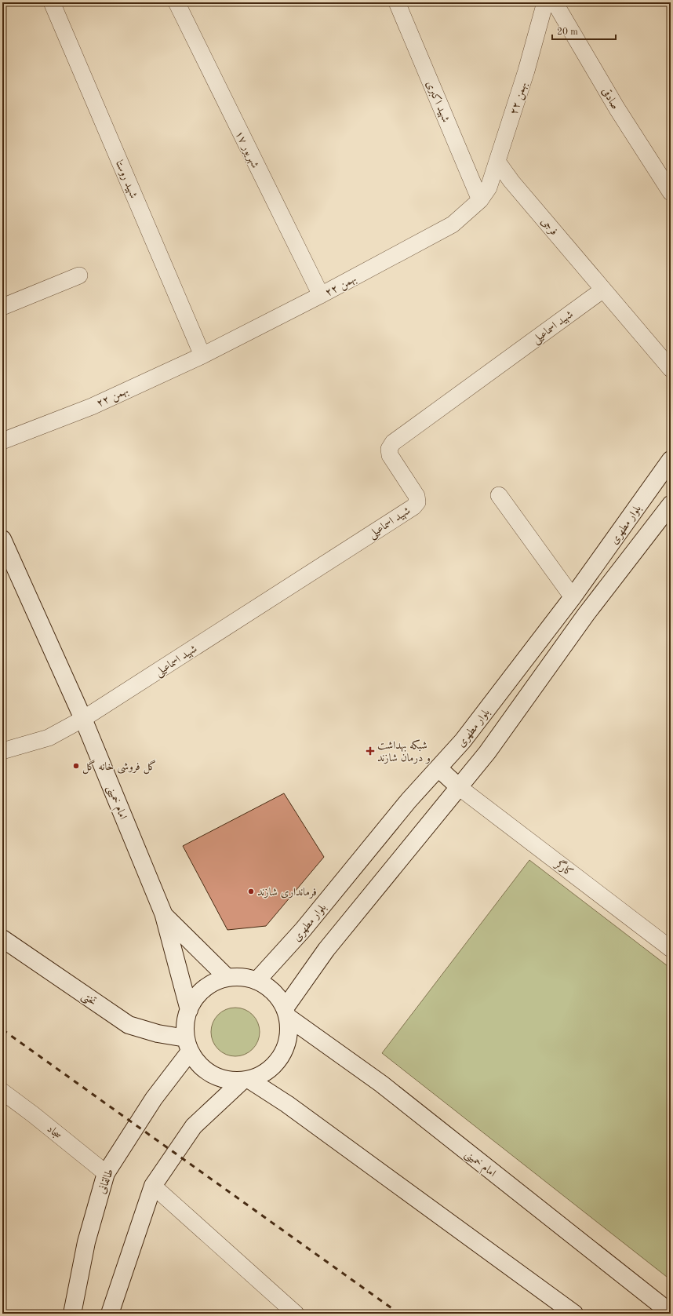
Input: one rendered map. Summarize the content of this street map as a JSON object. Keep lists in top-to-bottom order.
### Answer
{
  "streets": {
    "main road": [
      "بلوار مطهری",
      "امام خمینی",
      "تختی",
      "طالقانی"
    ],
    "street": [
      "۲۲ بهمن",
      "صادقی",
      "شهید اکبری",
      "۱۷ شهریور",
      "شهید روستا",
      "فرجی",
      "شهید اسماعیلی",
      "کارگر",
      "سجاد"
    ]
  },
  "crossings": [
    ["۲۲ بهمن", "شهید اکبری"],
    ["۲۲ بهمن", "۱۷ شهریور"],
    ["۲۲ بهمن", "شهید روستا"],
    ["۲۲ بهمن", "فرجی"],
    ["فرجی", "شهید اسماعیلی"],
    ["شهید اسماعیلی", "امام خمینی"],
    ["بلوار مطهری", "امام خمینی"],
    ["بلوار مطهری", "تختی"],
    ["بلوار مطهری", "طالقانی"],
    ["امام خمینی", "تختی"],
    ["امام خمینی", "طالقانی"],
    ["تختی", "طالقانی"],
    ["سجاد", "طالقانی"]
  ],
  "places": {
    "health": ["شبکه بهداشت و درمان شازند"],
    "other": ["گل فروشی خانه گل", "فرمانداری شازند"]
  },
  "scale_bar": "20 m"
}
